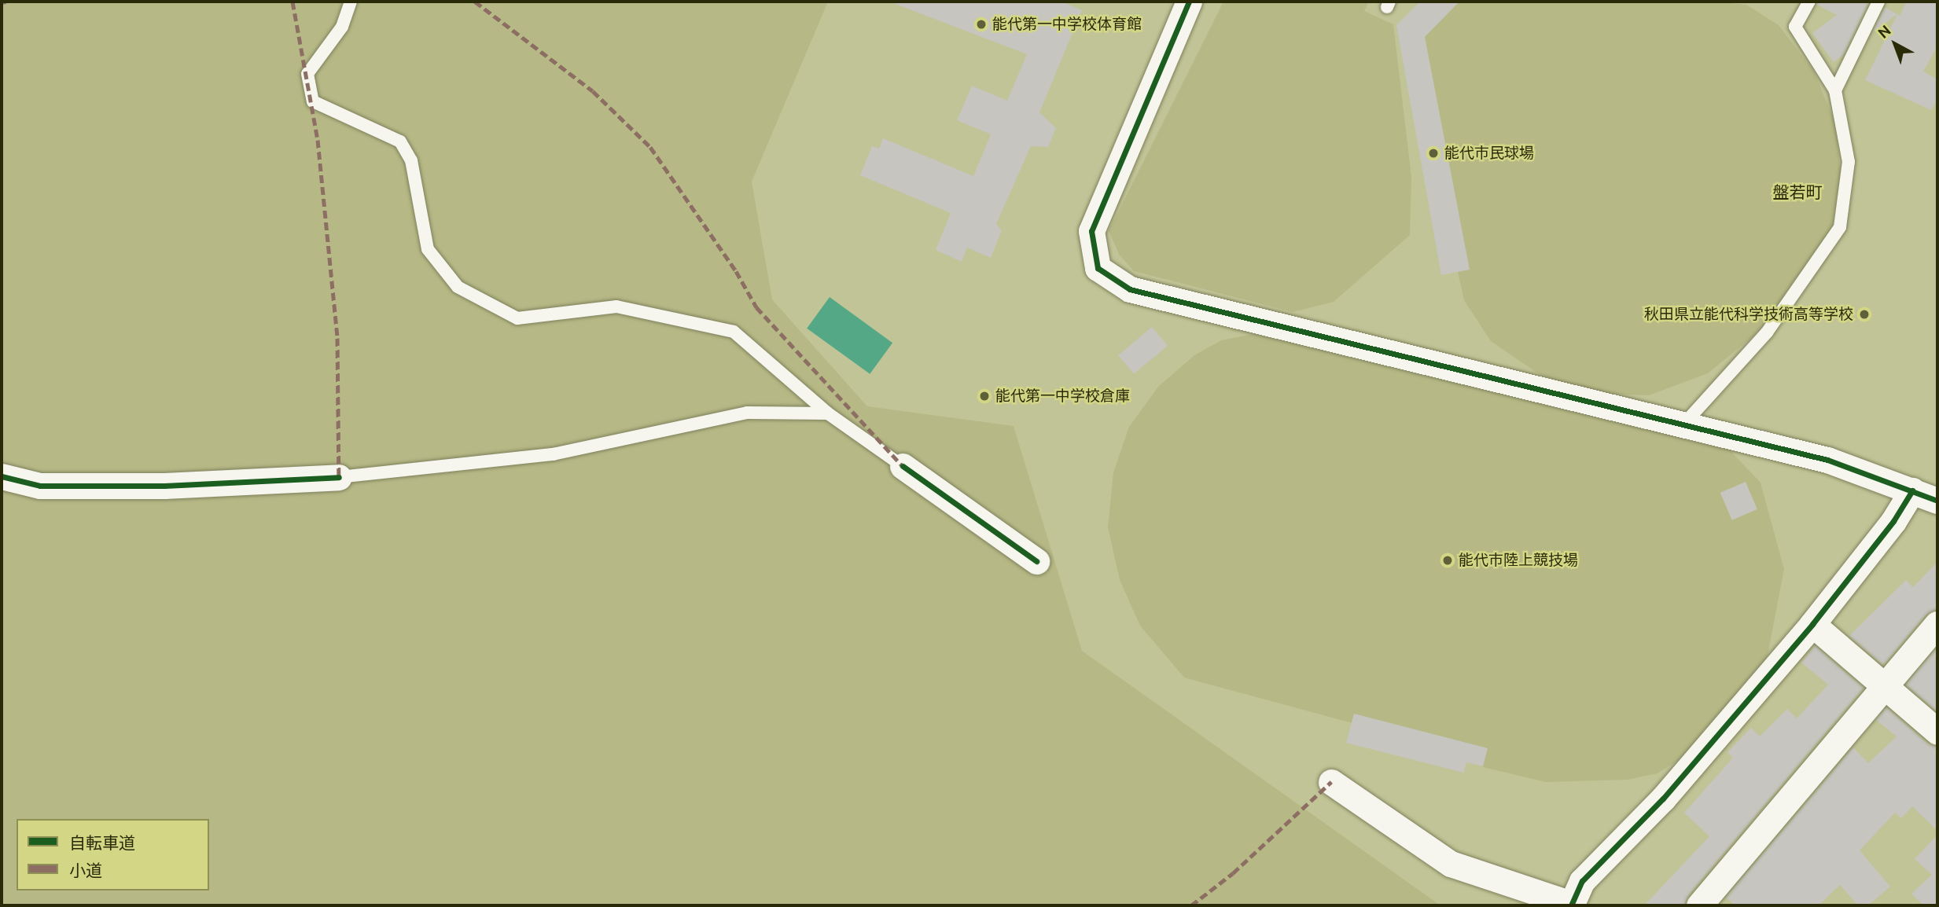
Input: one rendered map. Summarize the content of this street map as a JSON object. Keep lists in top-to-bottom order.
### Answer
{
  "districts": ["盤若町"],
  "places": [
    "能代第一中学校体育館",
    "能代市民球場",
    "秋田県立能代科学技術高等学校",
    "能代第一中学校倉庫",
    "能代市陸上競技場"
  ],
  "legend": ["自転車道", "小道"],
  "north": "top left"
}
